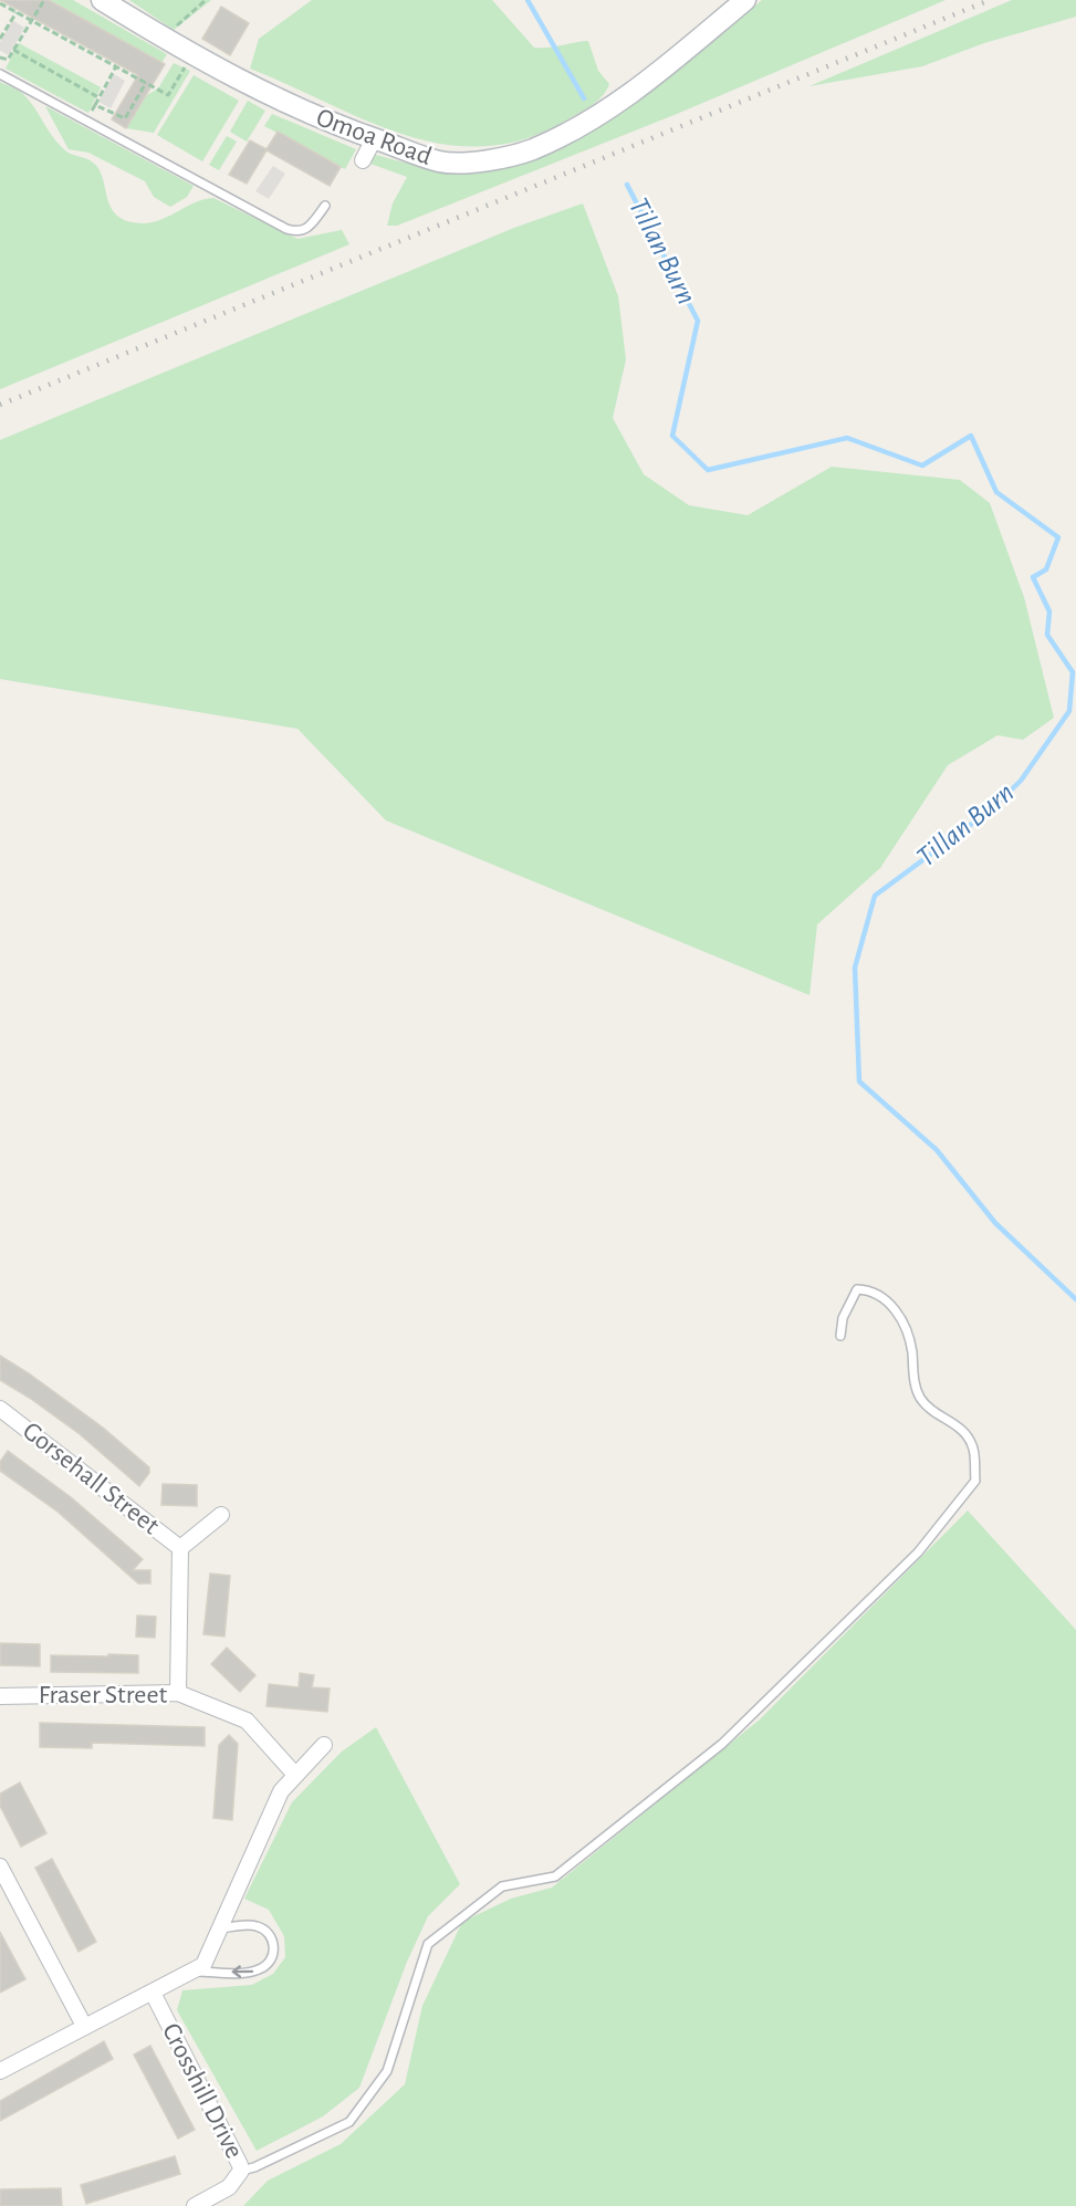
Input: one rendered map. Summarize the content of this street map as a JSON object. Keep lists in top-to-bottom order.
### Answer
{
  "streets": {
    "main road": ["Omoa Road"],
    "street": ["Gorsehall Street", "Fraser Street", "Crosshill Drive"]
  },
  "water": ["Tillan Burn"]
}
